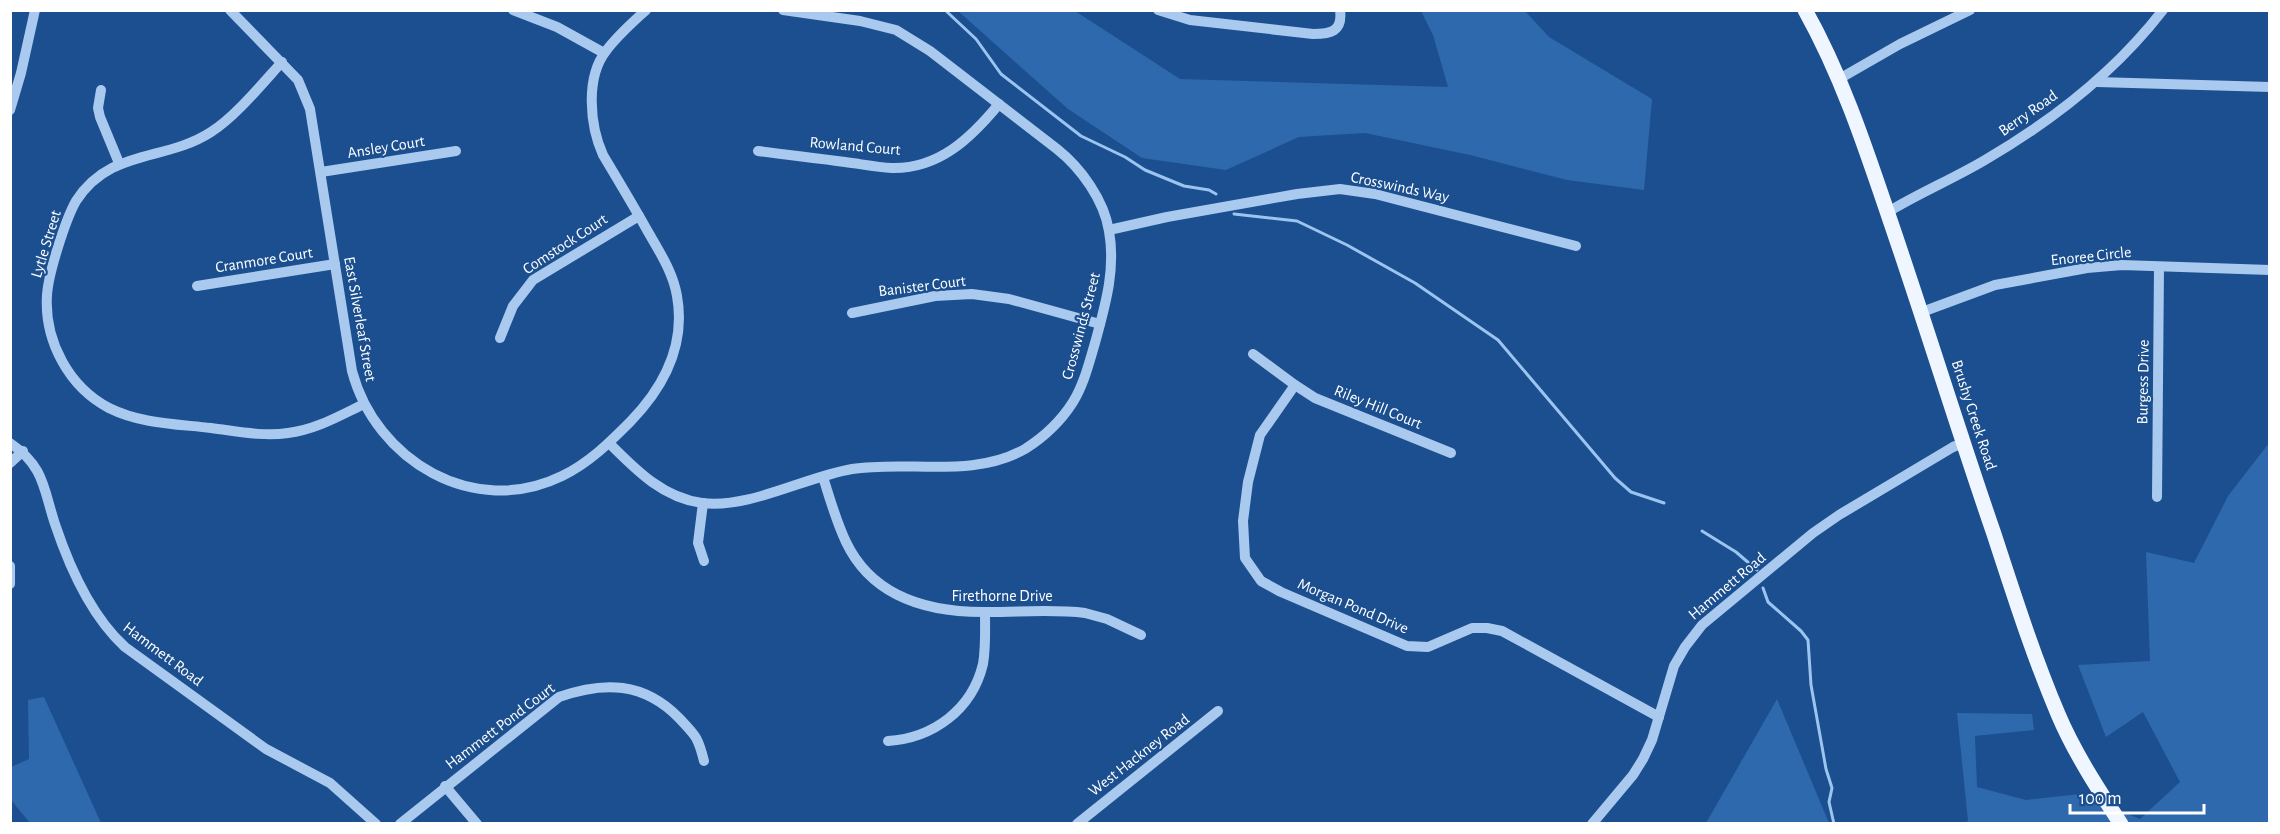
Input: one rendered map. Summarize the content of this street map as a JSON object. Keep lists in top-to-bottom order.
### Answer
{
  "streets": {
    "main road": ["Brushy Creek Road"],
    "street": [
      "Berry Road",
      "Rowland Court",
      "Ansley Court",
      "Crosswinds Way",
      "Lytle Street",
      "Comstock Court",
      "Enoree Circle",
      "Cranmore Court",
      "Banister Court",
      "East Silverleaf Street",
      "Crosswinds Street",
      "Burgess Drive",
      "Riley Hill Court",
      "Hammett Road",
      "Firethorne Drive",
      "Morgan Pond Drive",
      "Hammett Pond Court",
      "West Hackney Road"
    ]
  },
  "crossings": [
    ["Berry Road", "Brushy Creek Road"],
    ["Rowland Court", "Crosswinds Street"],
    ["Ansley Court", "East Silverleaf Street"],
    ["Crosswinds Way", "Crosswinds Street"],
    ["Lytle Street", "East Silverleaf Street"],
    ["Comstock Court", "East Silverleaf Street"],
    ["Enoree Circle", "Burgess Drive"],
    ["Enoree Circle", "Brushy Creek Road"],
    ["Cranmore Court", "East Silverleaf Street"],
    ["Banister Court", "Crosswinds Street"],
    ["East Silverleaf Street", "Crosswinds Street"],
    ["Crosswinds Street", "Firethorne Drive"],
    ["Riley Hill Court", "Morgan Pond Drive"],
    ["Brushy Creek Road", "Hammett Road"],
    ["Hammett Road", "Morgan Pond Drive"]
  ],
  "scale_bar": "100 m"
}
